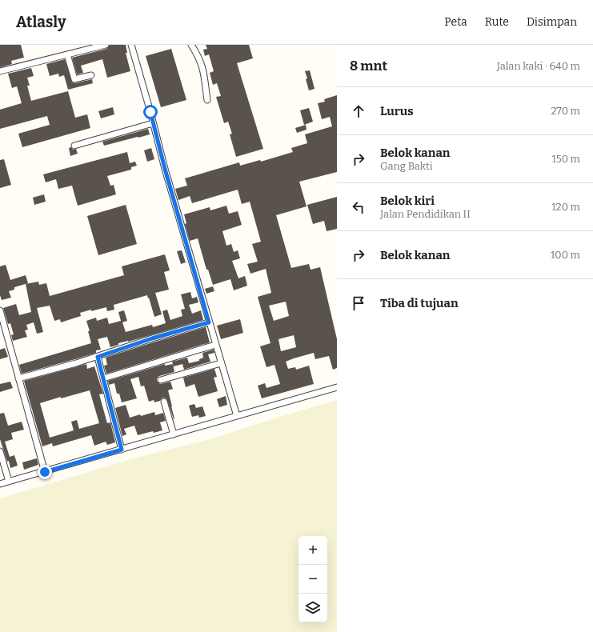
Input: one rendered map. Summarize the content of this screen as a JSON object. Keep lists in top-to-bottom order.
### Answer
{
  "page": {
    "header": "Atlasly",
    "nav": ["Peta", "Rute", "Disimpan"],
    "heading": ["8 mnt", "Jalan kaki · 640 m"],
    "list": [
      ["Lurus", "270 m"],
      ["Belok kanan", "Gang Bakti", "150 m"],
      ["Belok kiri", "Jalan Pendidikan II", "120 m"],
      ["Belok kanan", "100 m"],
      "Tiba di tujuan"
    ],
    "map_buttons": ["+", "−"]
  }
}
